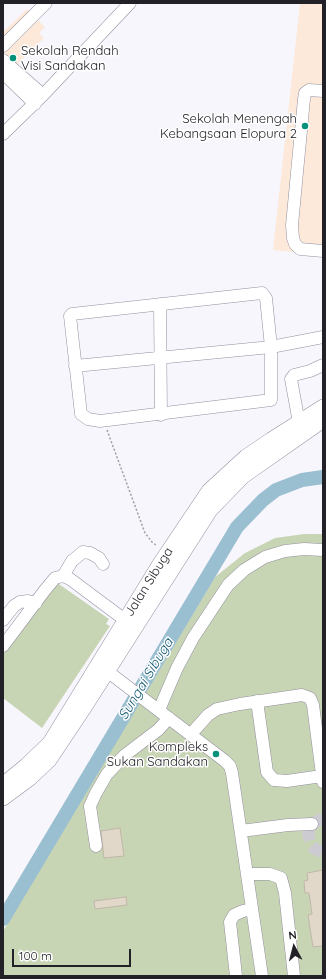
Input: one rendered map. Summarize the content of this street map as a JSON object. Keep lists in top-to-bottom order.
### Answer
{
  "streets": {
    "main road": ["Jalan Sibuga"]
  },
  "water": ["Sungai Sibuga"],
  "places": ["Sekolah Rendah Visi Sandakan", "Sekolah Menengah Kebangsaan Elopura 2", "Kompleks Sukan Sandakan"],
  "scale_bar": "100 m",
  "north": "top"
}
